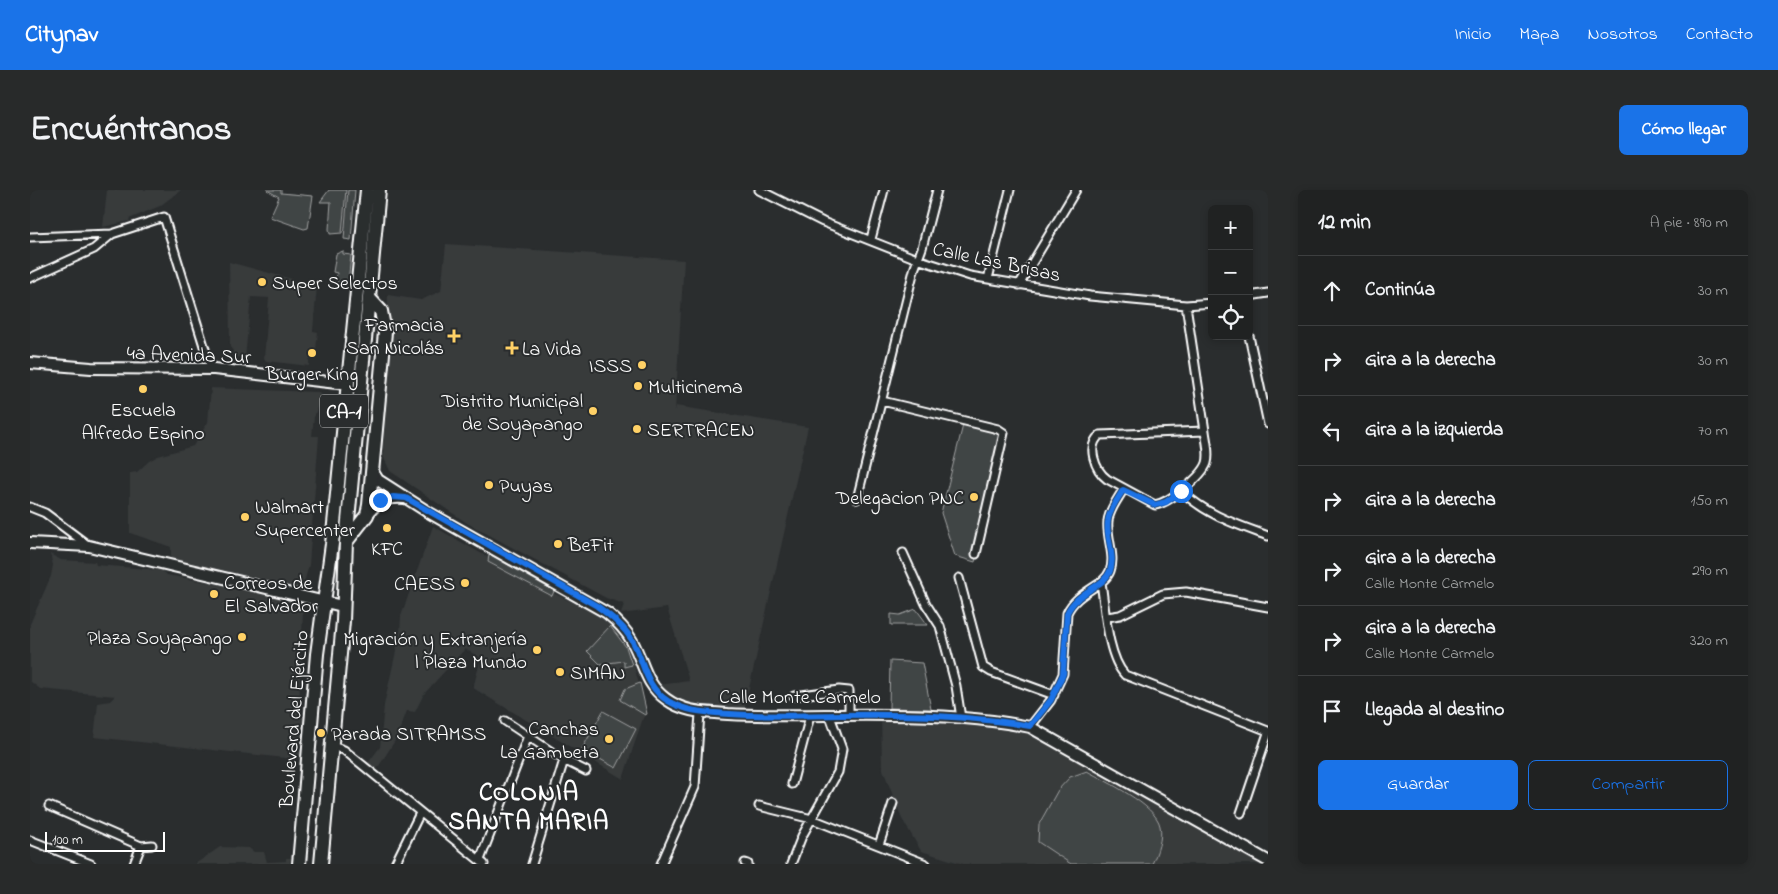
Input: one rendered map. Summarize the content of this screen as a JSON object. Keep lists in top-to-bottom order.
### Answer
{
  "streets": {
    "highway": ["CA-1", "Boulevard del Ejército"],
    "street": ["Calle Las Brisas", "4a Avenida Sur", "Calle Monte Carmelo"]
  },
  "crossings": [
    ["4a Avenida Sur", "Boulevard del Ejército"]
  ],
  "districts": ["COLONIA SANTA MARIA"],
  "places": {
    "other": [
      "Super Selectos",
      "Burger King",
      "ISSS",
      "Multicinema",
      "Escuela Alfredo Espino",
      "Distrito Municipal de Soyapango",
      "SERTRACEN",
      "Puyas",
      "Delegacion PNC",
      "Walmart Supercenter",
      "KFC",
      "BeFit",
      "CAESS",
      "Correos de El Salvador",
      "Plaza Soyapango",
      "Migración y Extranjería | Plaza Mundo",
      "SIMAN",
      "Parada SITRAMSS",
      "Canchas La Gambeta"
    ],
    "health": ["Farmacia San Nicolás", "La Vida"]
  },
  "scale_bar": "100 m",
  "page": {
    "header": "Citynav",
    "nav": [
      "Inicio",
      "Mapa",
      "Nosotros",
      "Contacto"
    ],
    "title": "Encuéntranos",
    "buttons": [
      "Cómo llegar",
      ["Guardar", "Compartir"]
    ],
    "heading": ["12 min", "A pie · 890 m"],
    "map_buttons": ["+", "−"],
    "list": [
      ["Continúa", "30 m"],
      ["Gira a la derecha", "30 m"],
      ["Gira a la izquierda", "70 m"],
      ["Gira a la derecha", "150 m"],
      ["Gira a la derecha", "Calle Monte Carmelo", "290 m"],
      ["Gira a la derecha", "Calle Monte Carmelo", "320 m"],
      "Llegada al destino"
    ],
    "scale": "100 m"
  }
}
